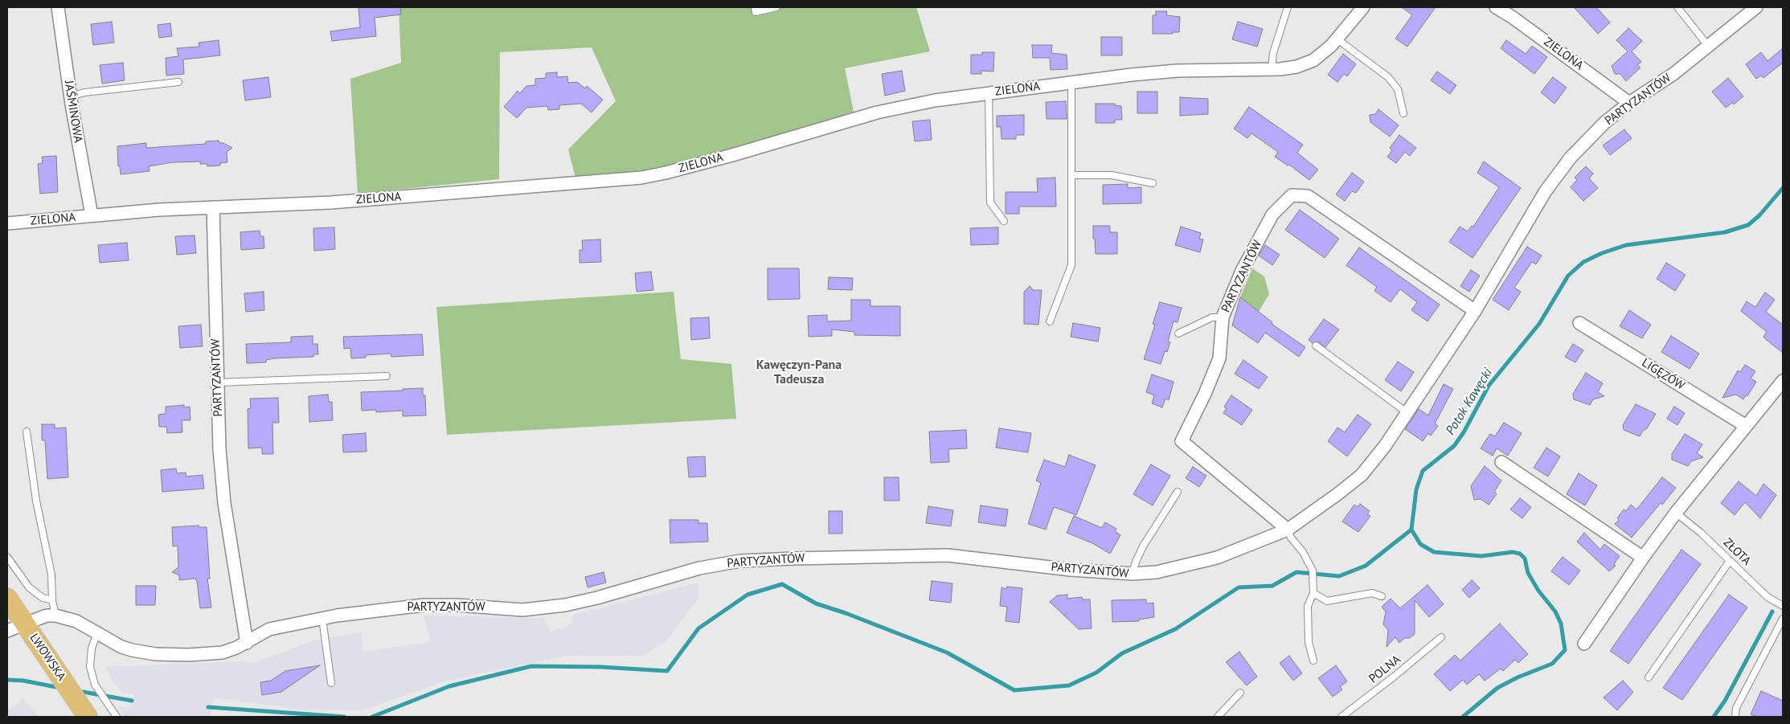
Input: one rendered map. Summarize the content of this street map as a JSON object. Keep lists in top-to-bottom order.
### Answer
{
  "streets": {
    "main road": ["LWOWSKA"],
    "street": [
      "ZIELONA",
      "PARTYZANTÓW",
      "JAŚMINOWA",
      "LIGĘZÓW"
    ],
    "lane": ["ZŁOTA", "POLNA"]
  },
  "crossings": [
    ["ZIELONA", "PARTYZANTÓW"],
    ["ZIELONA", "JAŚMINOWA"],
    ["PARTYZANTÓW", "LWOWSKA"]
  ],
  "districts": ["Kawęczyn-Pana Tadeusza"],
  "water": ["Potok Kawęcki"]
}
